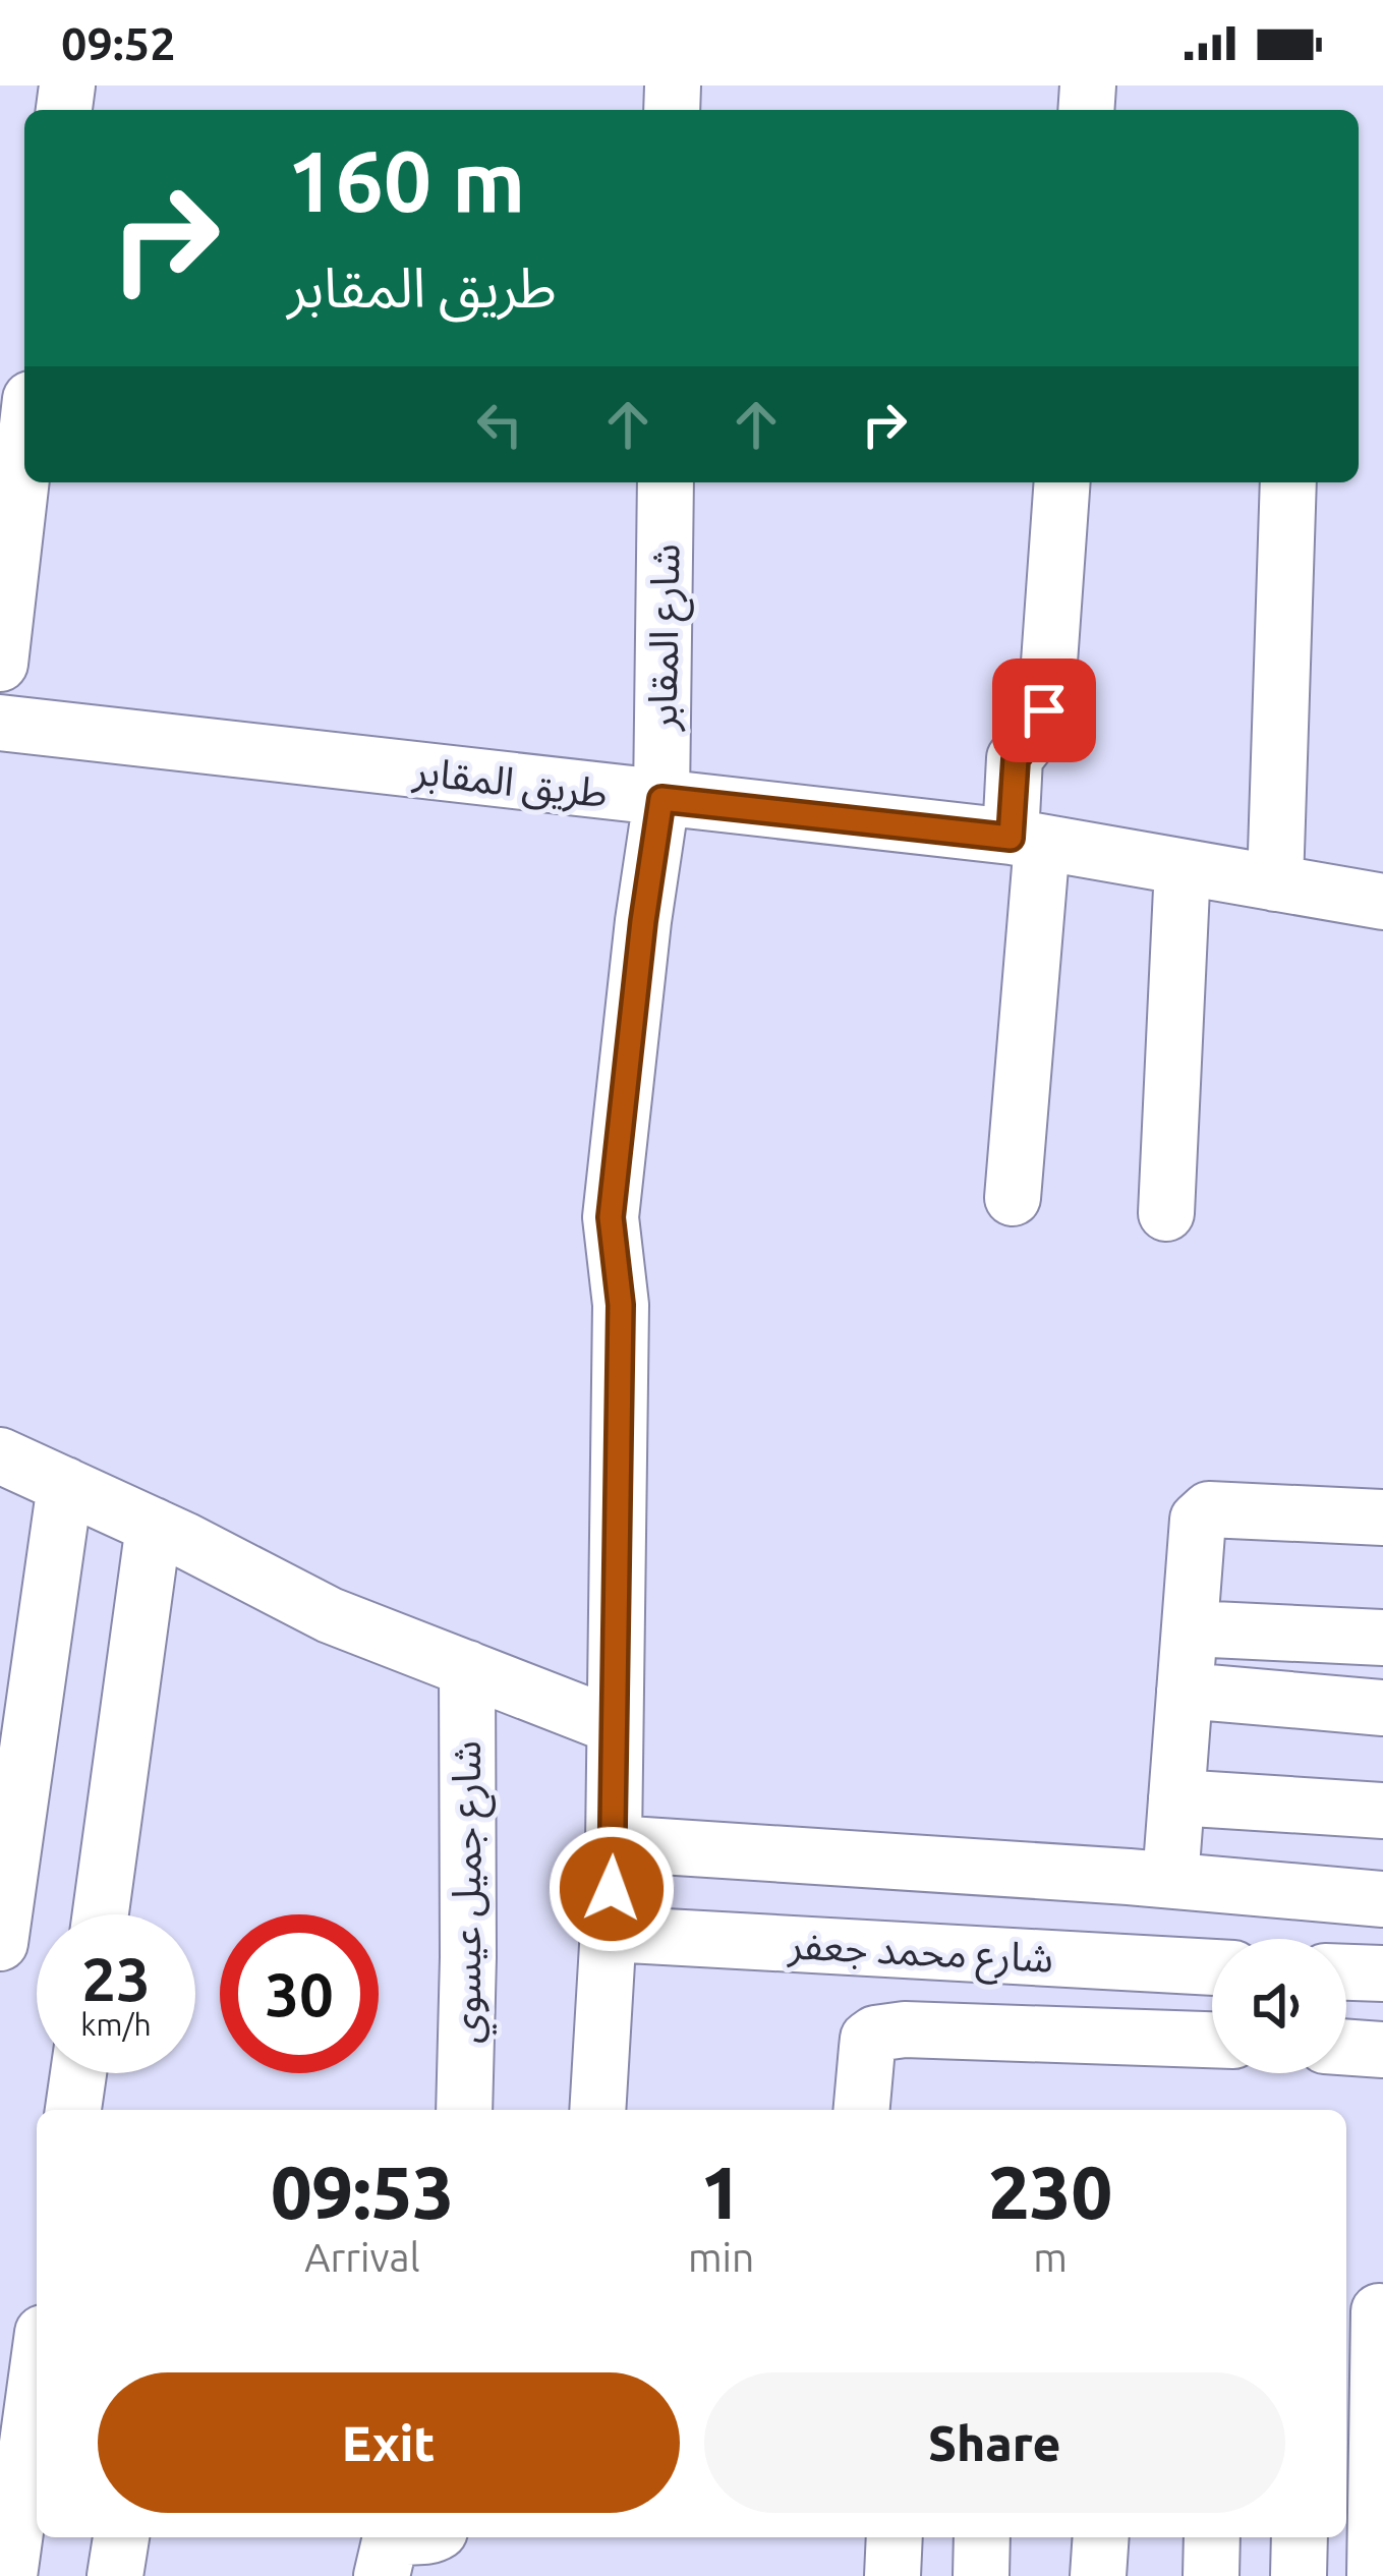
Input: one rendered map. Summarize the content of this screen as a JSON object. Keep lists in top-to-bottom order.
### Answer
{
  "streets": {
    "street": [
      "شارع المقابر",
      "طريق المقابر",
      "شارع جميل عيسوي",
      "شارع محمد جعفر"
    ]
  },
  "crossings": [
    ["شارع المقابر", "طريق المقابر"],
    ["شارع المقابر", "شارع محمد جعفر"]
  ],
  "page": {
    "status": "09:52",
    "turn": ["160 m", "طريق المقابر"],
    "speed": "23 km/h",
    "limit": "30",
    "eta": [
      "09:53",
      "Arrival",
      "1",
      "min",
      "230",
      "m"
    ],
    "buttons": ["Exit", "Share"]
  }
}
